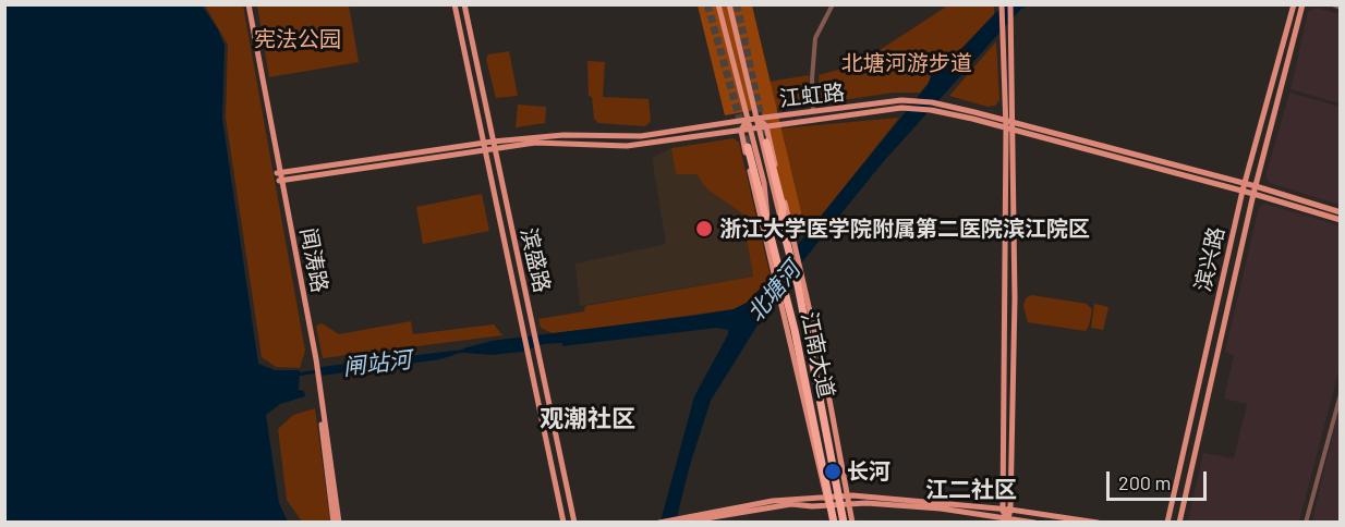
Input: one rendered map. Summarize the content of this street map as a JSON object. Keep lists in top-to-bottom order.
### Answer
{
  "streets": {
    "highway": ["江南大道"],
    "main road": [
      "江虹路",
      "滨兴路",
      "闻涛路",
      "滨盛路"
    ]
  },
  "crossings": [
    ["江虹路", "滨兴路"],
    ["江虹路", "闻涛路"],
    ["江虹路", "滨盛路"],
    ["江虹路", "江南大道"]
  ],
  "districts": ["观潮社区", "江二社区"],
  "water": ["北塘河", "闸站河"],
  "parks": ["宪法公园", "北塘河游步道"],
  "places": ["浙江大学医学院附属第二医院滨江院区", "长河"],
  "scale_bar": "200 m"
}
